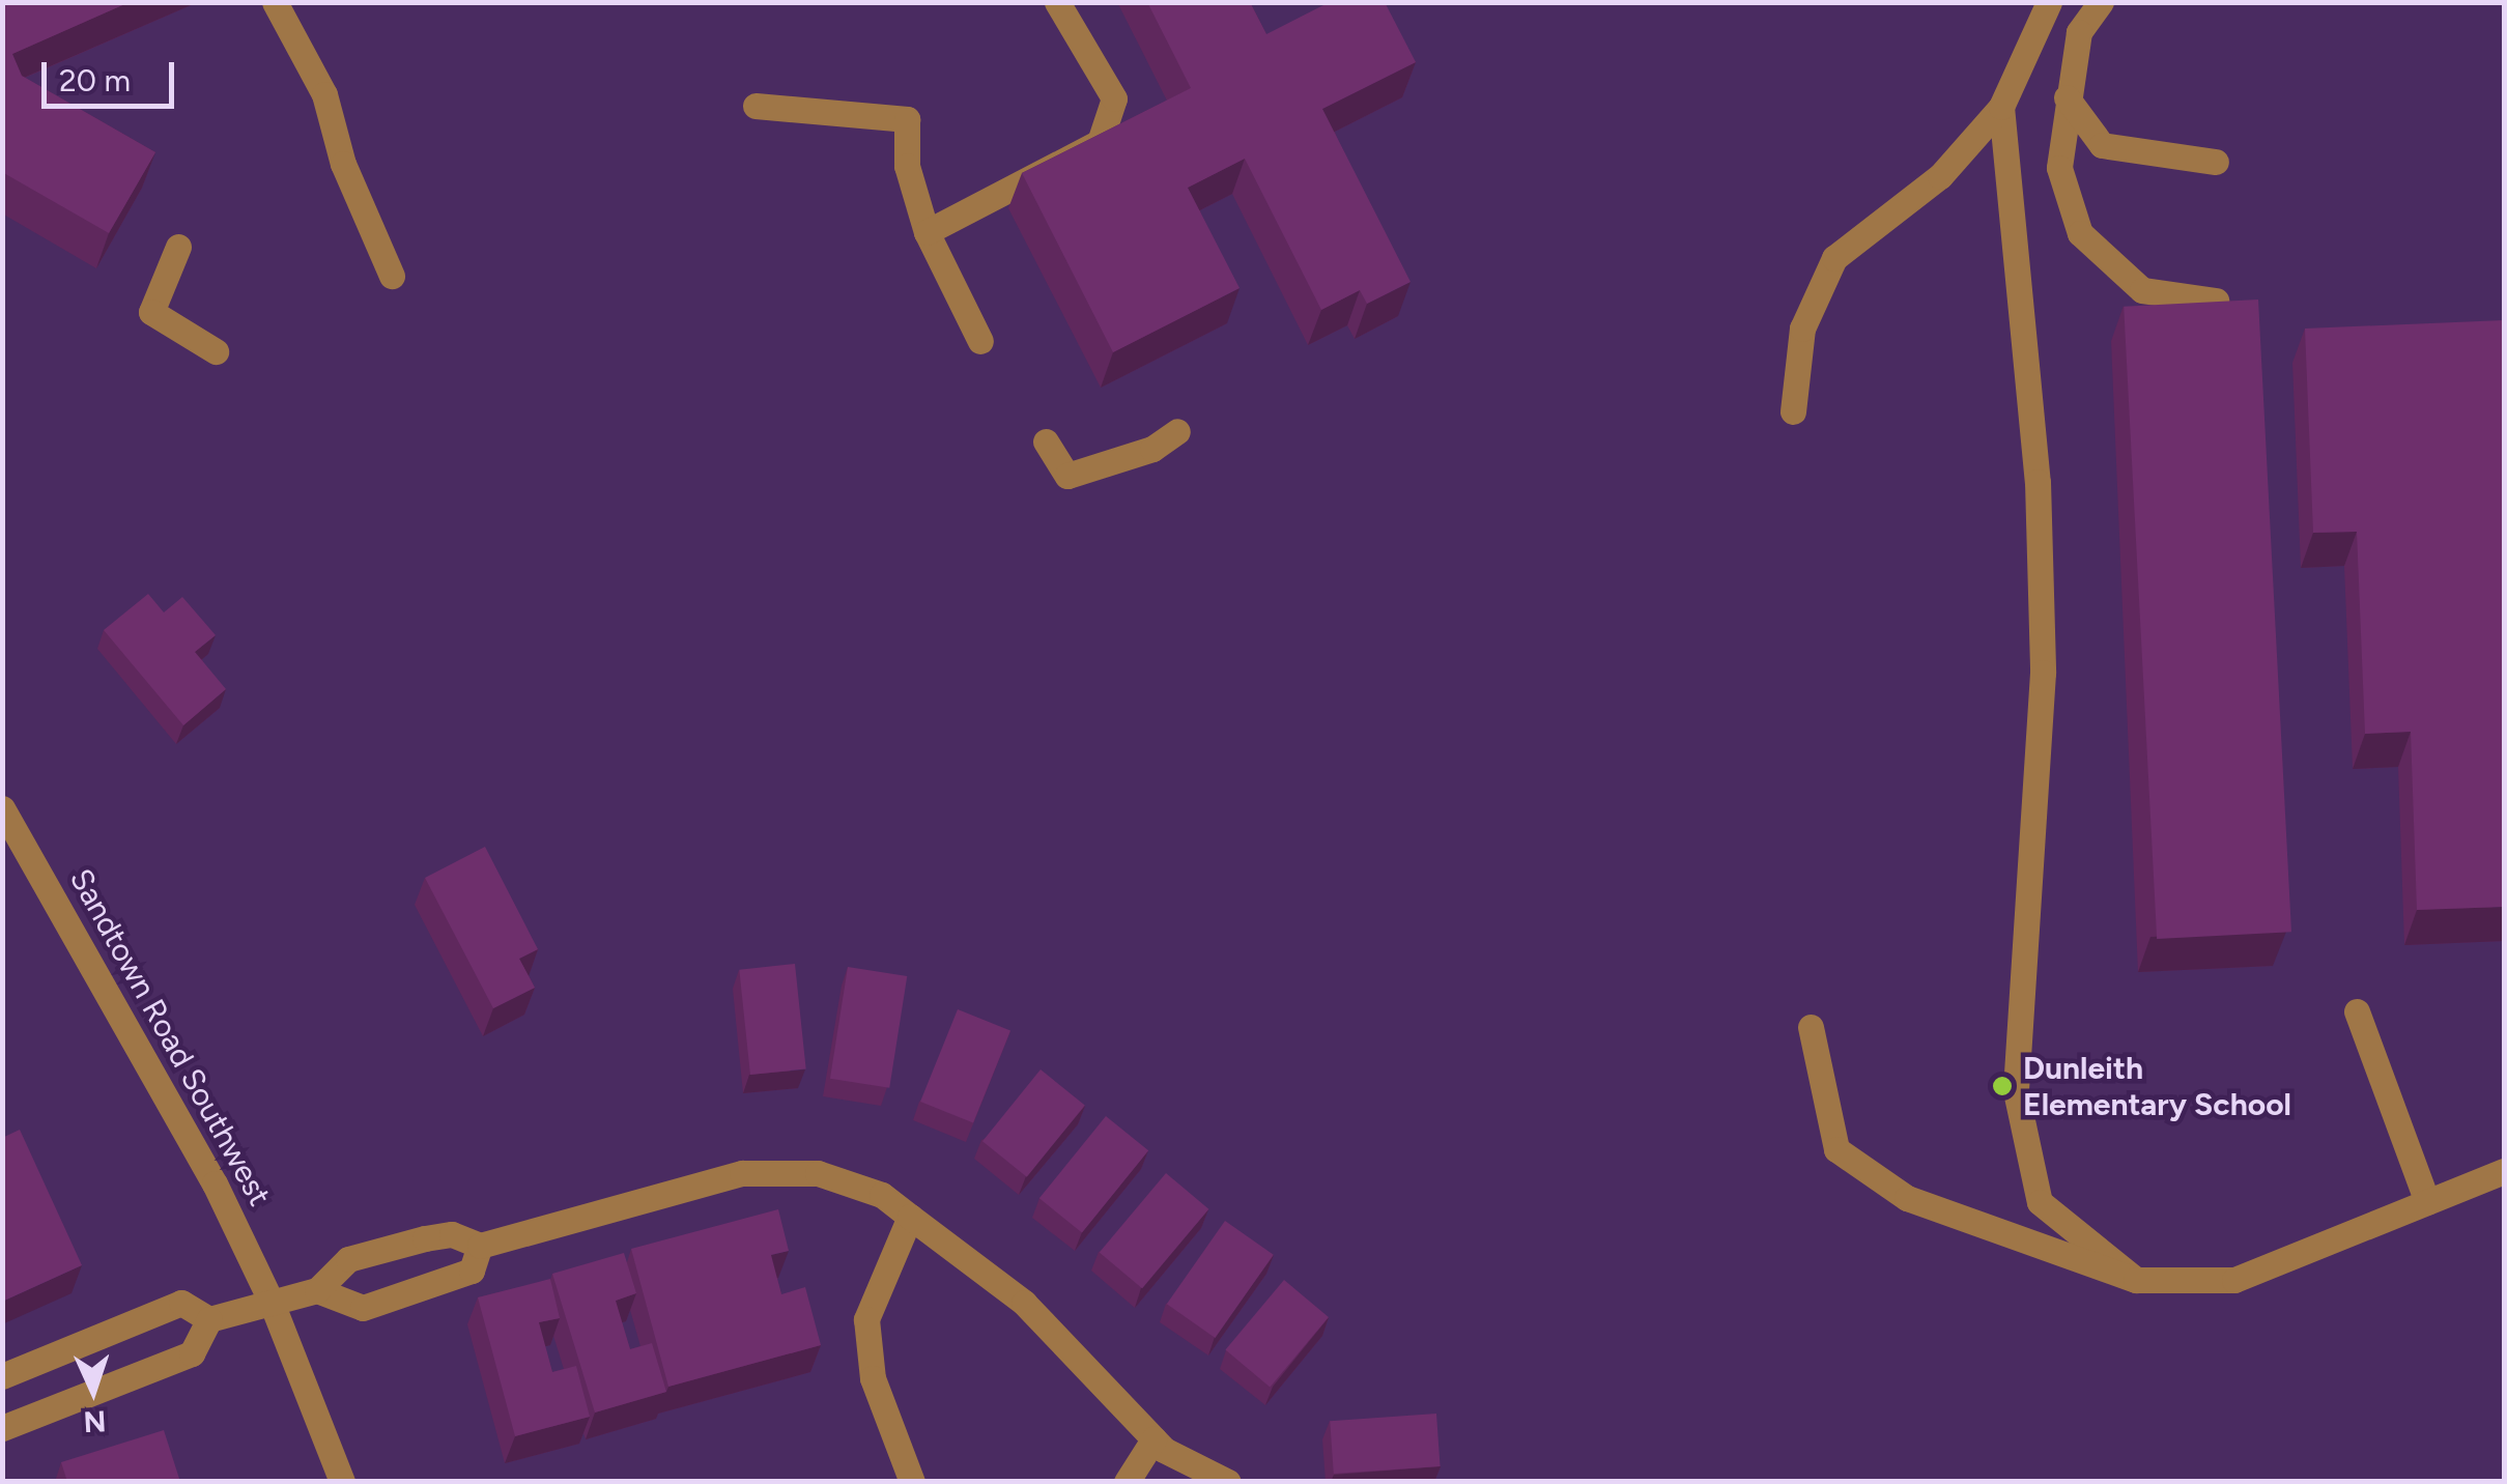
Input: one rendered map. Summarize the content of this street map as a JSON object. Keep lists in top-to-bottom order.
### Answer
{
  "streets": {
    "street": ["Sandtown Road Southwest"]
  },
  "places": ["Dunleith Elementary School"],
  "scale_bar": "20 m",
  "north": "bottom"
}
